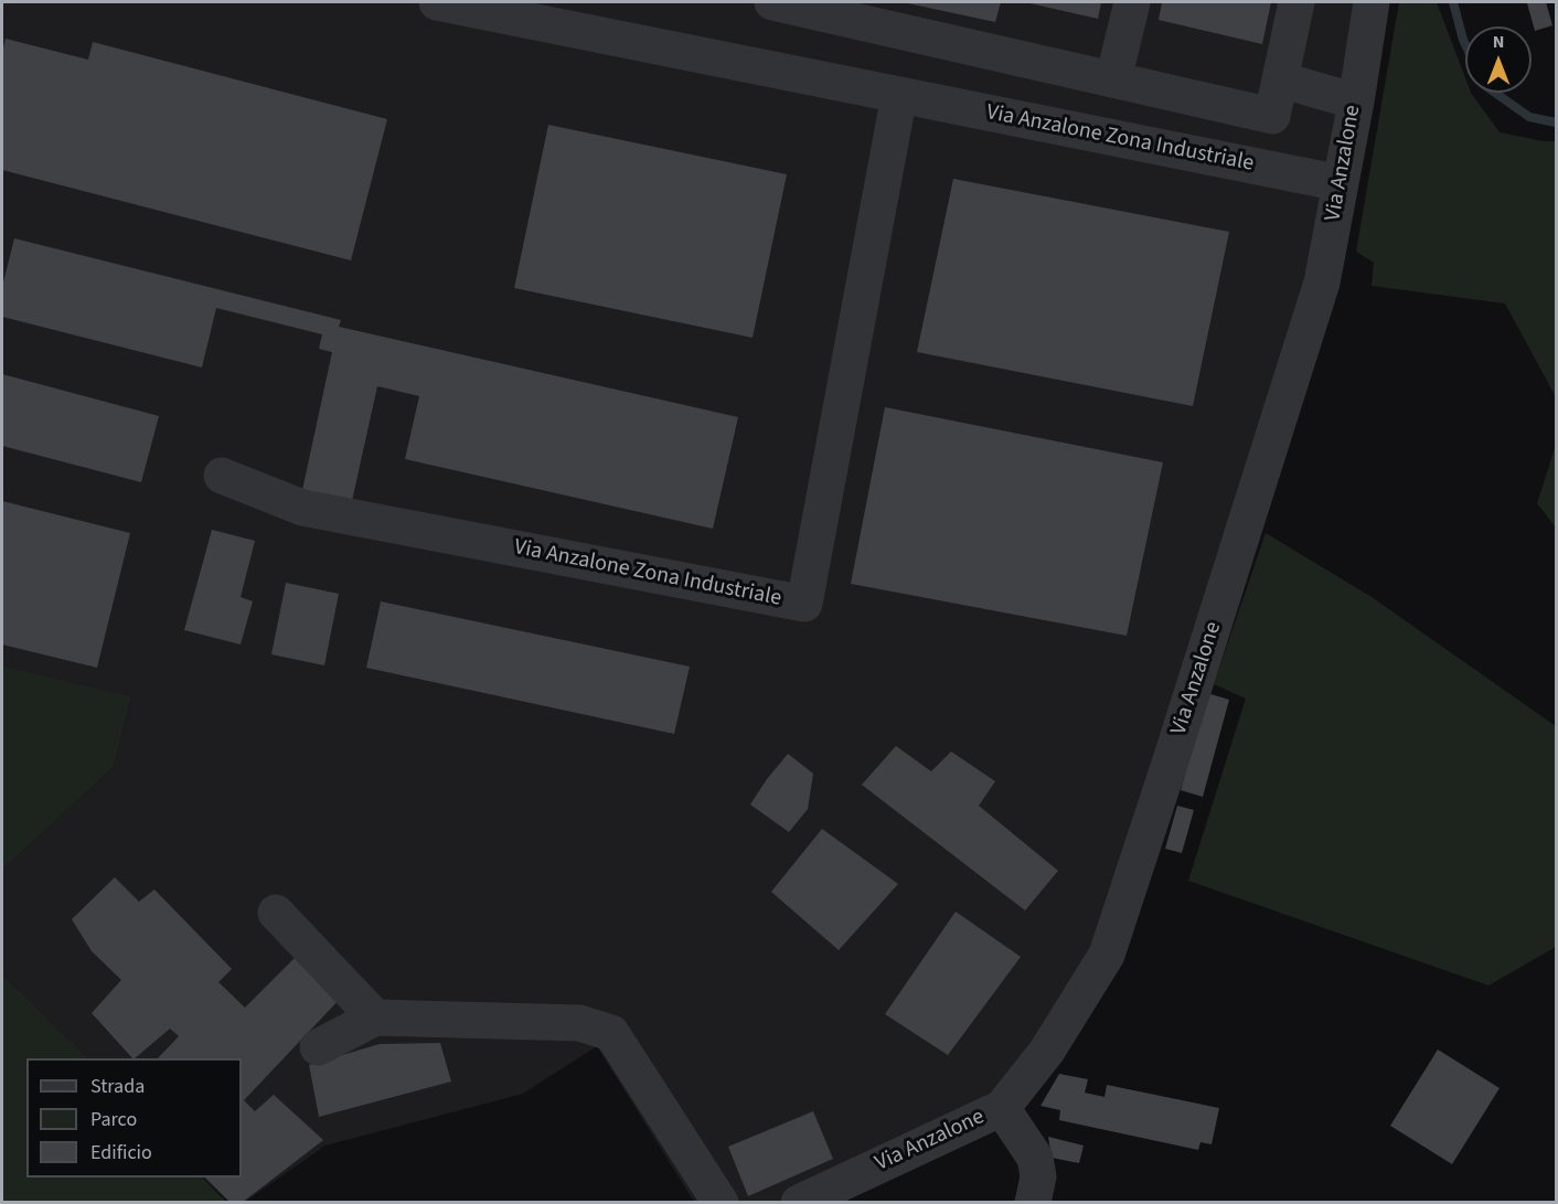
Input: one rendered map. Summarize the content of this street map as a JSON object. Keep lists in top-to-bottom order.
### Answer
{
  "streets": {
    "street": ["Via Anzalone Zona Industriale", "Via Anzalone"]
  },
  "crossings": [
    ["Via Anzalone Zona Industriale", "Via Anzalone"]
  ],
  "legend": ["Strada", "Parco", "Edificio"],
  "north": "top"
}
